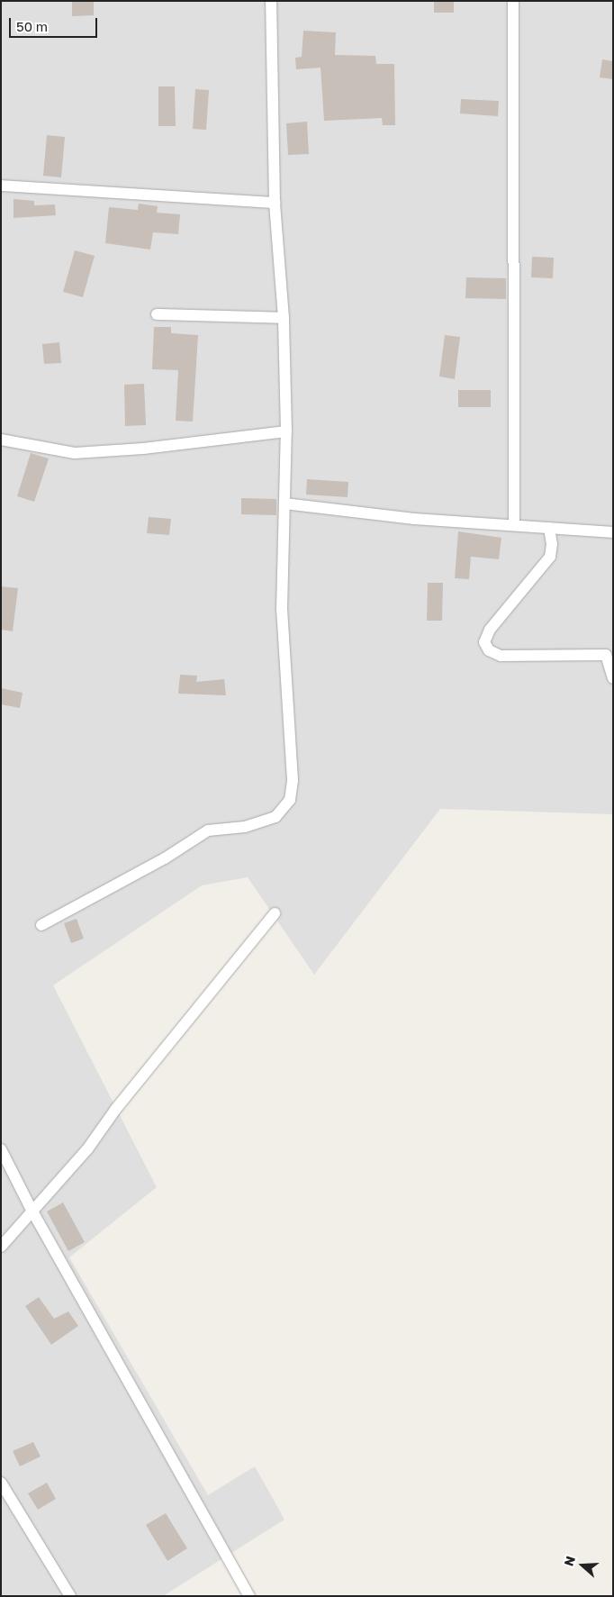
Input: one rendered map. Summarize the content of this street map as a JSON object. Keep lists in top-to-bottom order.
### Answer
{
  "scale_bar": "50 m",
  "north": "left"
}
